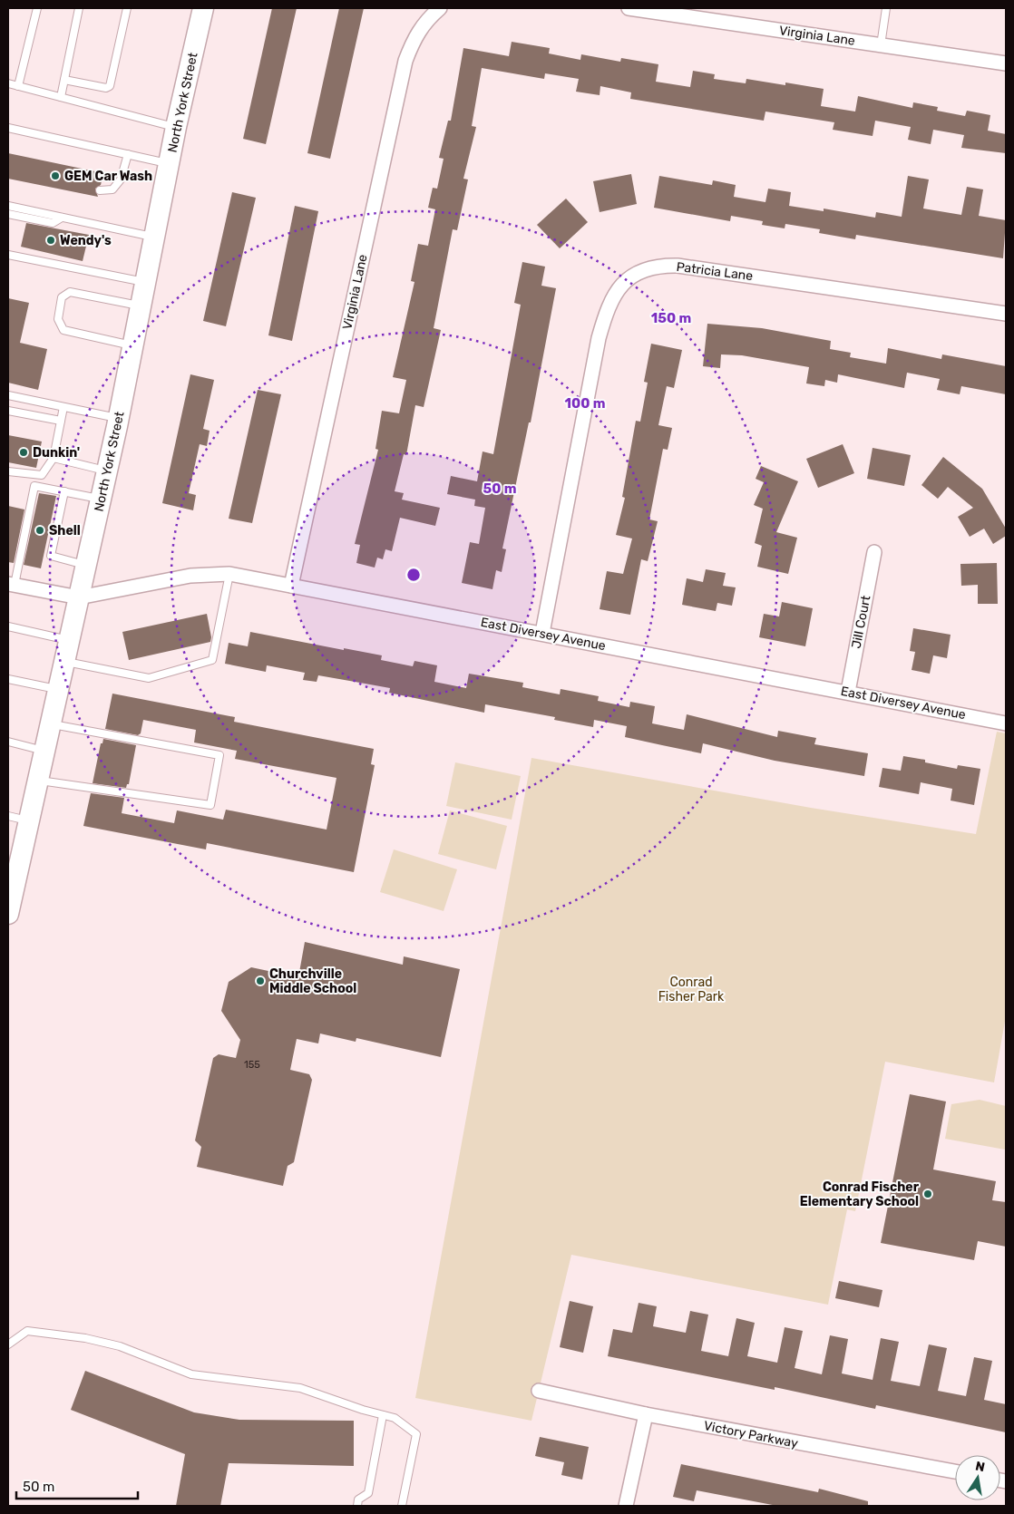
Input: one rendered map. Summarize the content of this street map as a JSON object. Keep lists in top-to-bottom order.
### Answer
{
  "streets": {
    "main road": ["North York Street"],
    "street": [
      "Virginia Lane",
      "Patricia Lane",
      "Jill Court",
      "East Diversey Avenue",
      "Victory Parkway"
    ]
  },
  "crossings": [
    ["Virginia Lane", "East Diversey Avenue"],
    ["North York Street", "East Diversey Avenue"],
    ["Patricia Lane", "East Diversey Avenue"],
    ["Jill Court", "East Diversey Avenue"]
  ],
  "parks": ["Conrad Fisher Park"],
  "places": [
    "GEM Car Wash",
    "Wendy's",
    "Dunkin'",
    "Shell",
    "Churchville Middle School",
    "Conrad Fischer Elementary School"
  ],
  "house_numbers": ["155"],
  "scale_bar": "50 m",
  "north": "top",
  "rings": ["150 m", "100 m", "50 m"]
}
